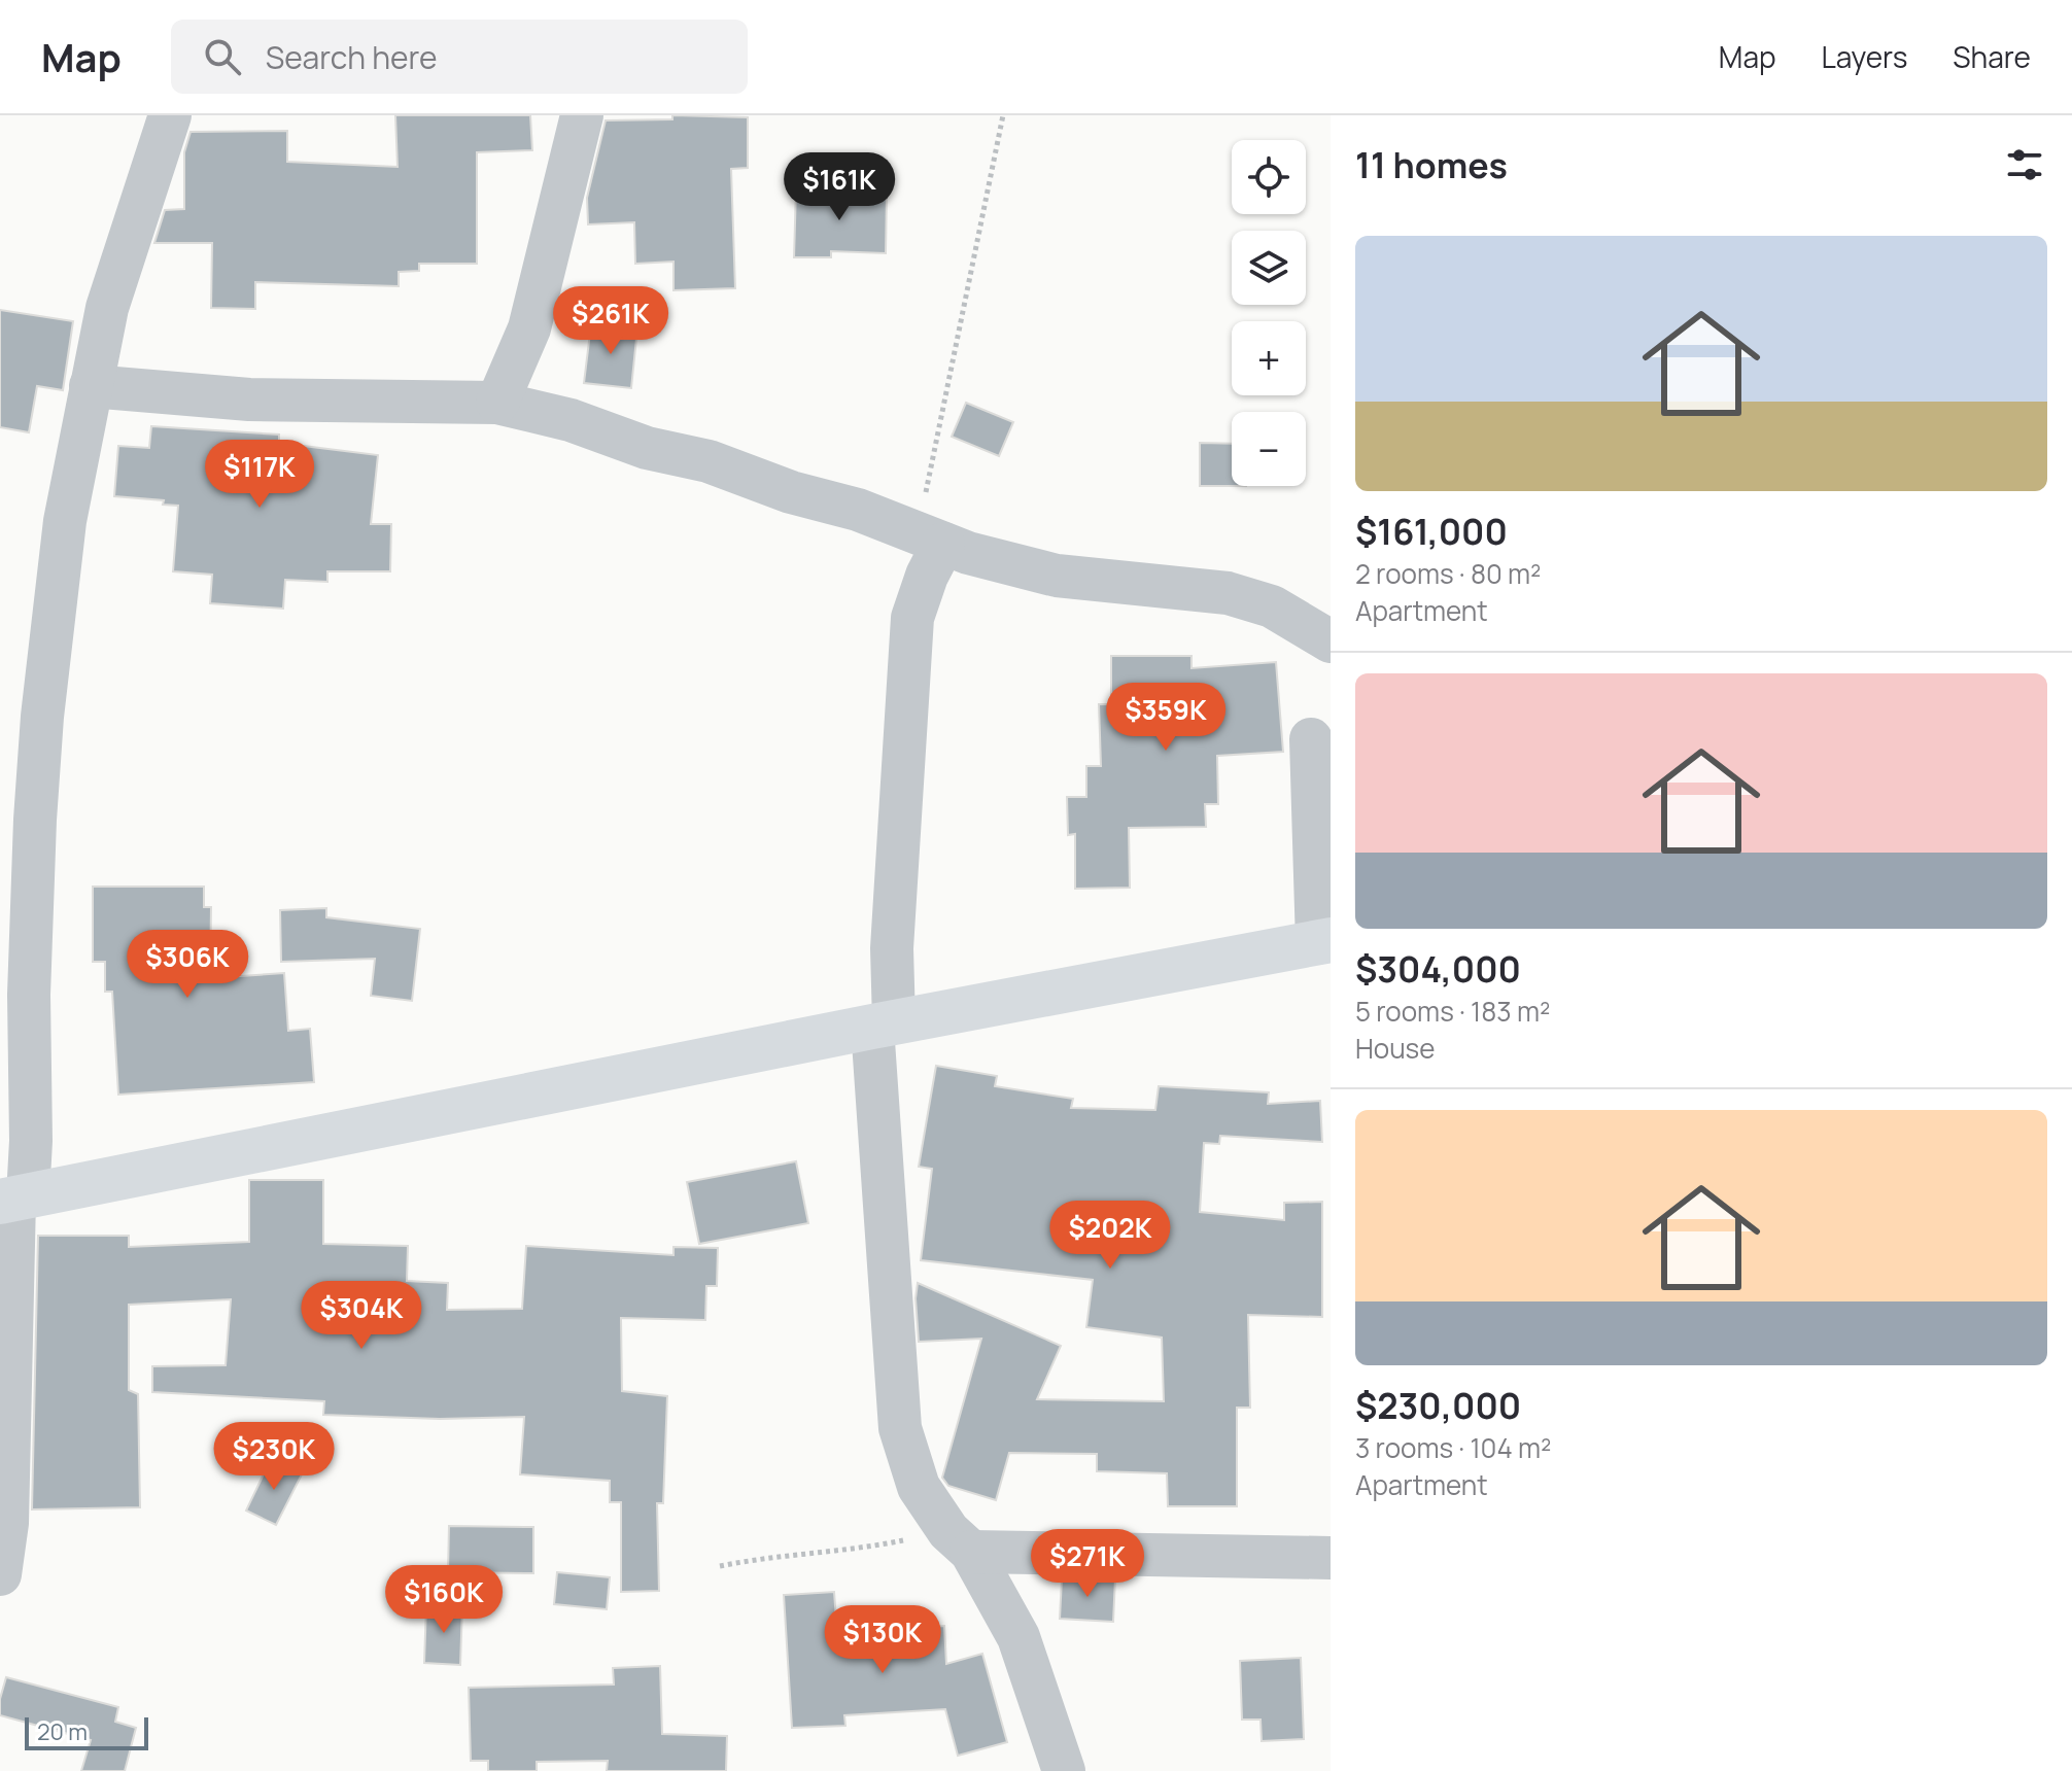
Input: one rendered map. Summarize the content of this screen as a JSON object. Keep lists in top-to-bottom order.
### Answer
{
  "scale_bar": "20 m",
  "page": {
    "header": "Map",
    "search": "Search here",
    "nav": ["Map", "Layers", "Share"],
    "heading": "11 homes",
    "map_buttons": ["+", "−"],
    "price": [
      "$161K",
      "$261K",
      "$117K",
      "$359K",
      "$306K",
      "$202K",
      "$304K",
      "$230K",
      "$271K",
      "$160K",
      "$130K"
    ],
    "list": [
      {
        "name": "$161,000",
        "note": "2 rooms · 80 m² · Apartment"
      },
      {
        "name": "$304,000",
        "note": "5 rooms · 183 m² · House"
      },
      {
        "name": "$230,000",
        "note": "3 rooms · 104 m² · Apartment"
      }
    ],
    "scale": "20 m"
  }
}
